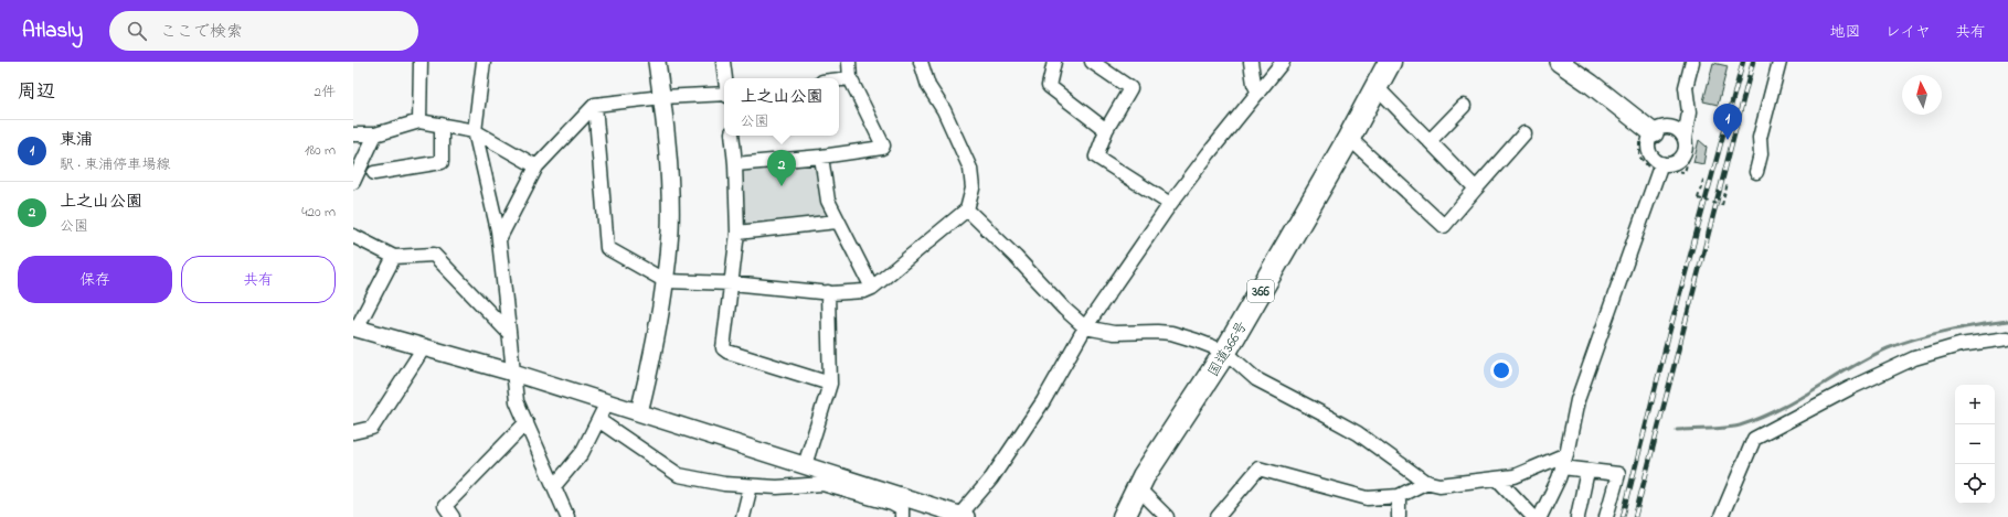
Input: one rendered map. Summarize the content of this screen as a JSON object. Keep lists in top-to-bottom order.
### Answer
{
  "streets": {
    "highway": ["366", "国道366号"]
  },
  "north": "top",
  "page": {
    "header": "Atlasly",
    "search": "ここで検索",
    "nav": ["地図", "レイヤ", "共有"],
    "heading": ["周辺", "2件"],
    "popup": ["上之山公園", "公園"],
    "pins": ["1", "2"],
    "list": [
      {
        "mark": "1",
        "name": "東浦",
        "note": "駅 · 東浦停車場線",
        "value": "180 m"
      },
      {
        "mark": "2",
        "name": "上之山公園",
        "note": "公園",
        "value": "420 m"
      }
    ],
    "buttons": ["保存", "共有"],
    "map_buttons": ["+", "−"]
  }
}
